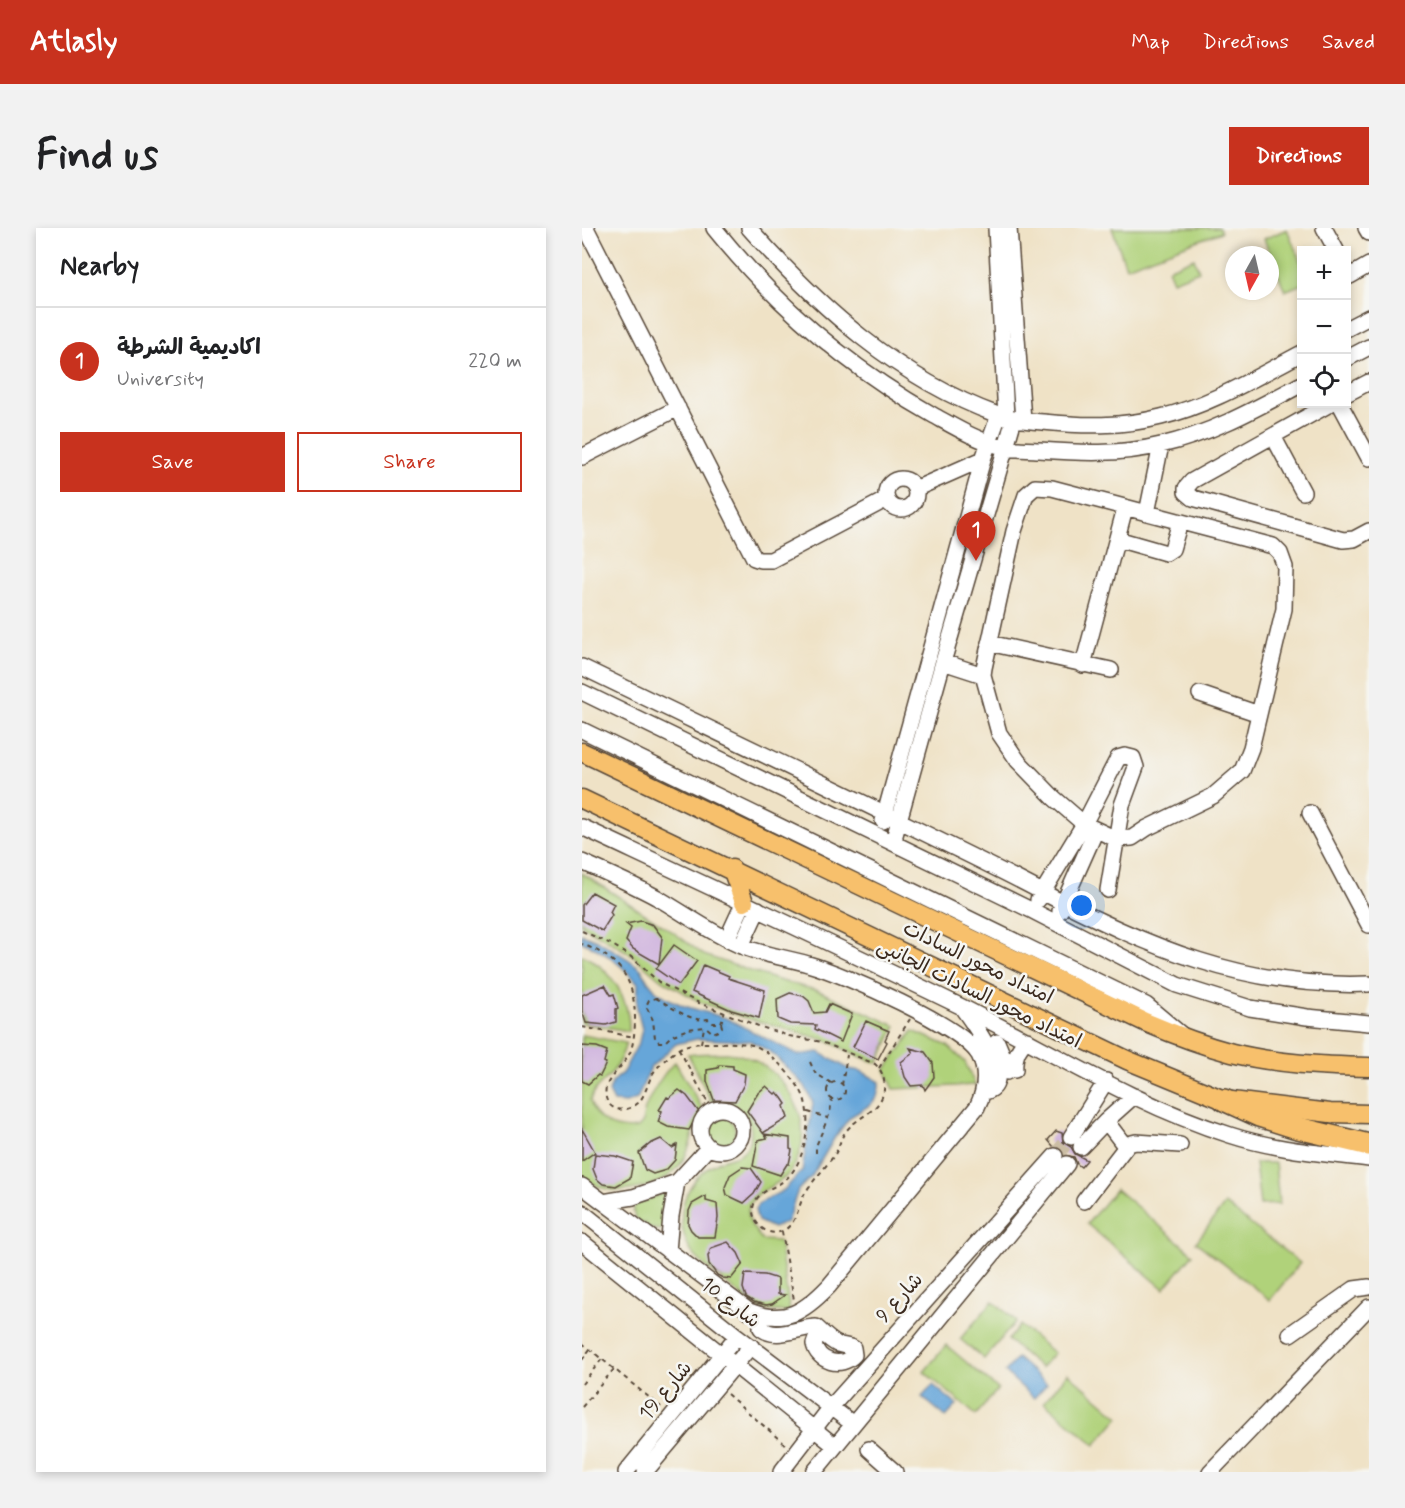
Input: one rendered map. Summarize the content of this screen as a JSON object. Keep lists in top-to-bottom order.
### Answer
{
  "streets": {
    "main road": ["امتداد محور السادات"],
    "street": [
      "امتداد محور السادات الجانبى",
      "شارع 9",
      "شارع 10",
      "شارع 19"
    ]
  },
  "crossings": [
    ["شارع 9", "شارع 10"],
    ["شارع 10", "شارع 19"]
  ],
  "north": "bottom",
  "page": {
    "header": "Atlasly",
    "nav": ["Map", "Directions", "Saved"],
    "buttons": [
      "Directions",
      ["Save", "Share"]
    ],
    "title": "Find us",
    "heading": "Nearby",
    "map_buttons": ["+", "−"],
    "list": [
      {
        "mark": "1",
        "name": "اكاديمية الشرطة",
        "note": "University",
        "value": "220 m"
      }
    ],
    "pins": "1"
  }
}
